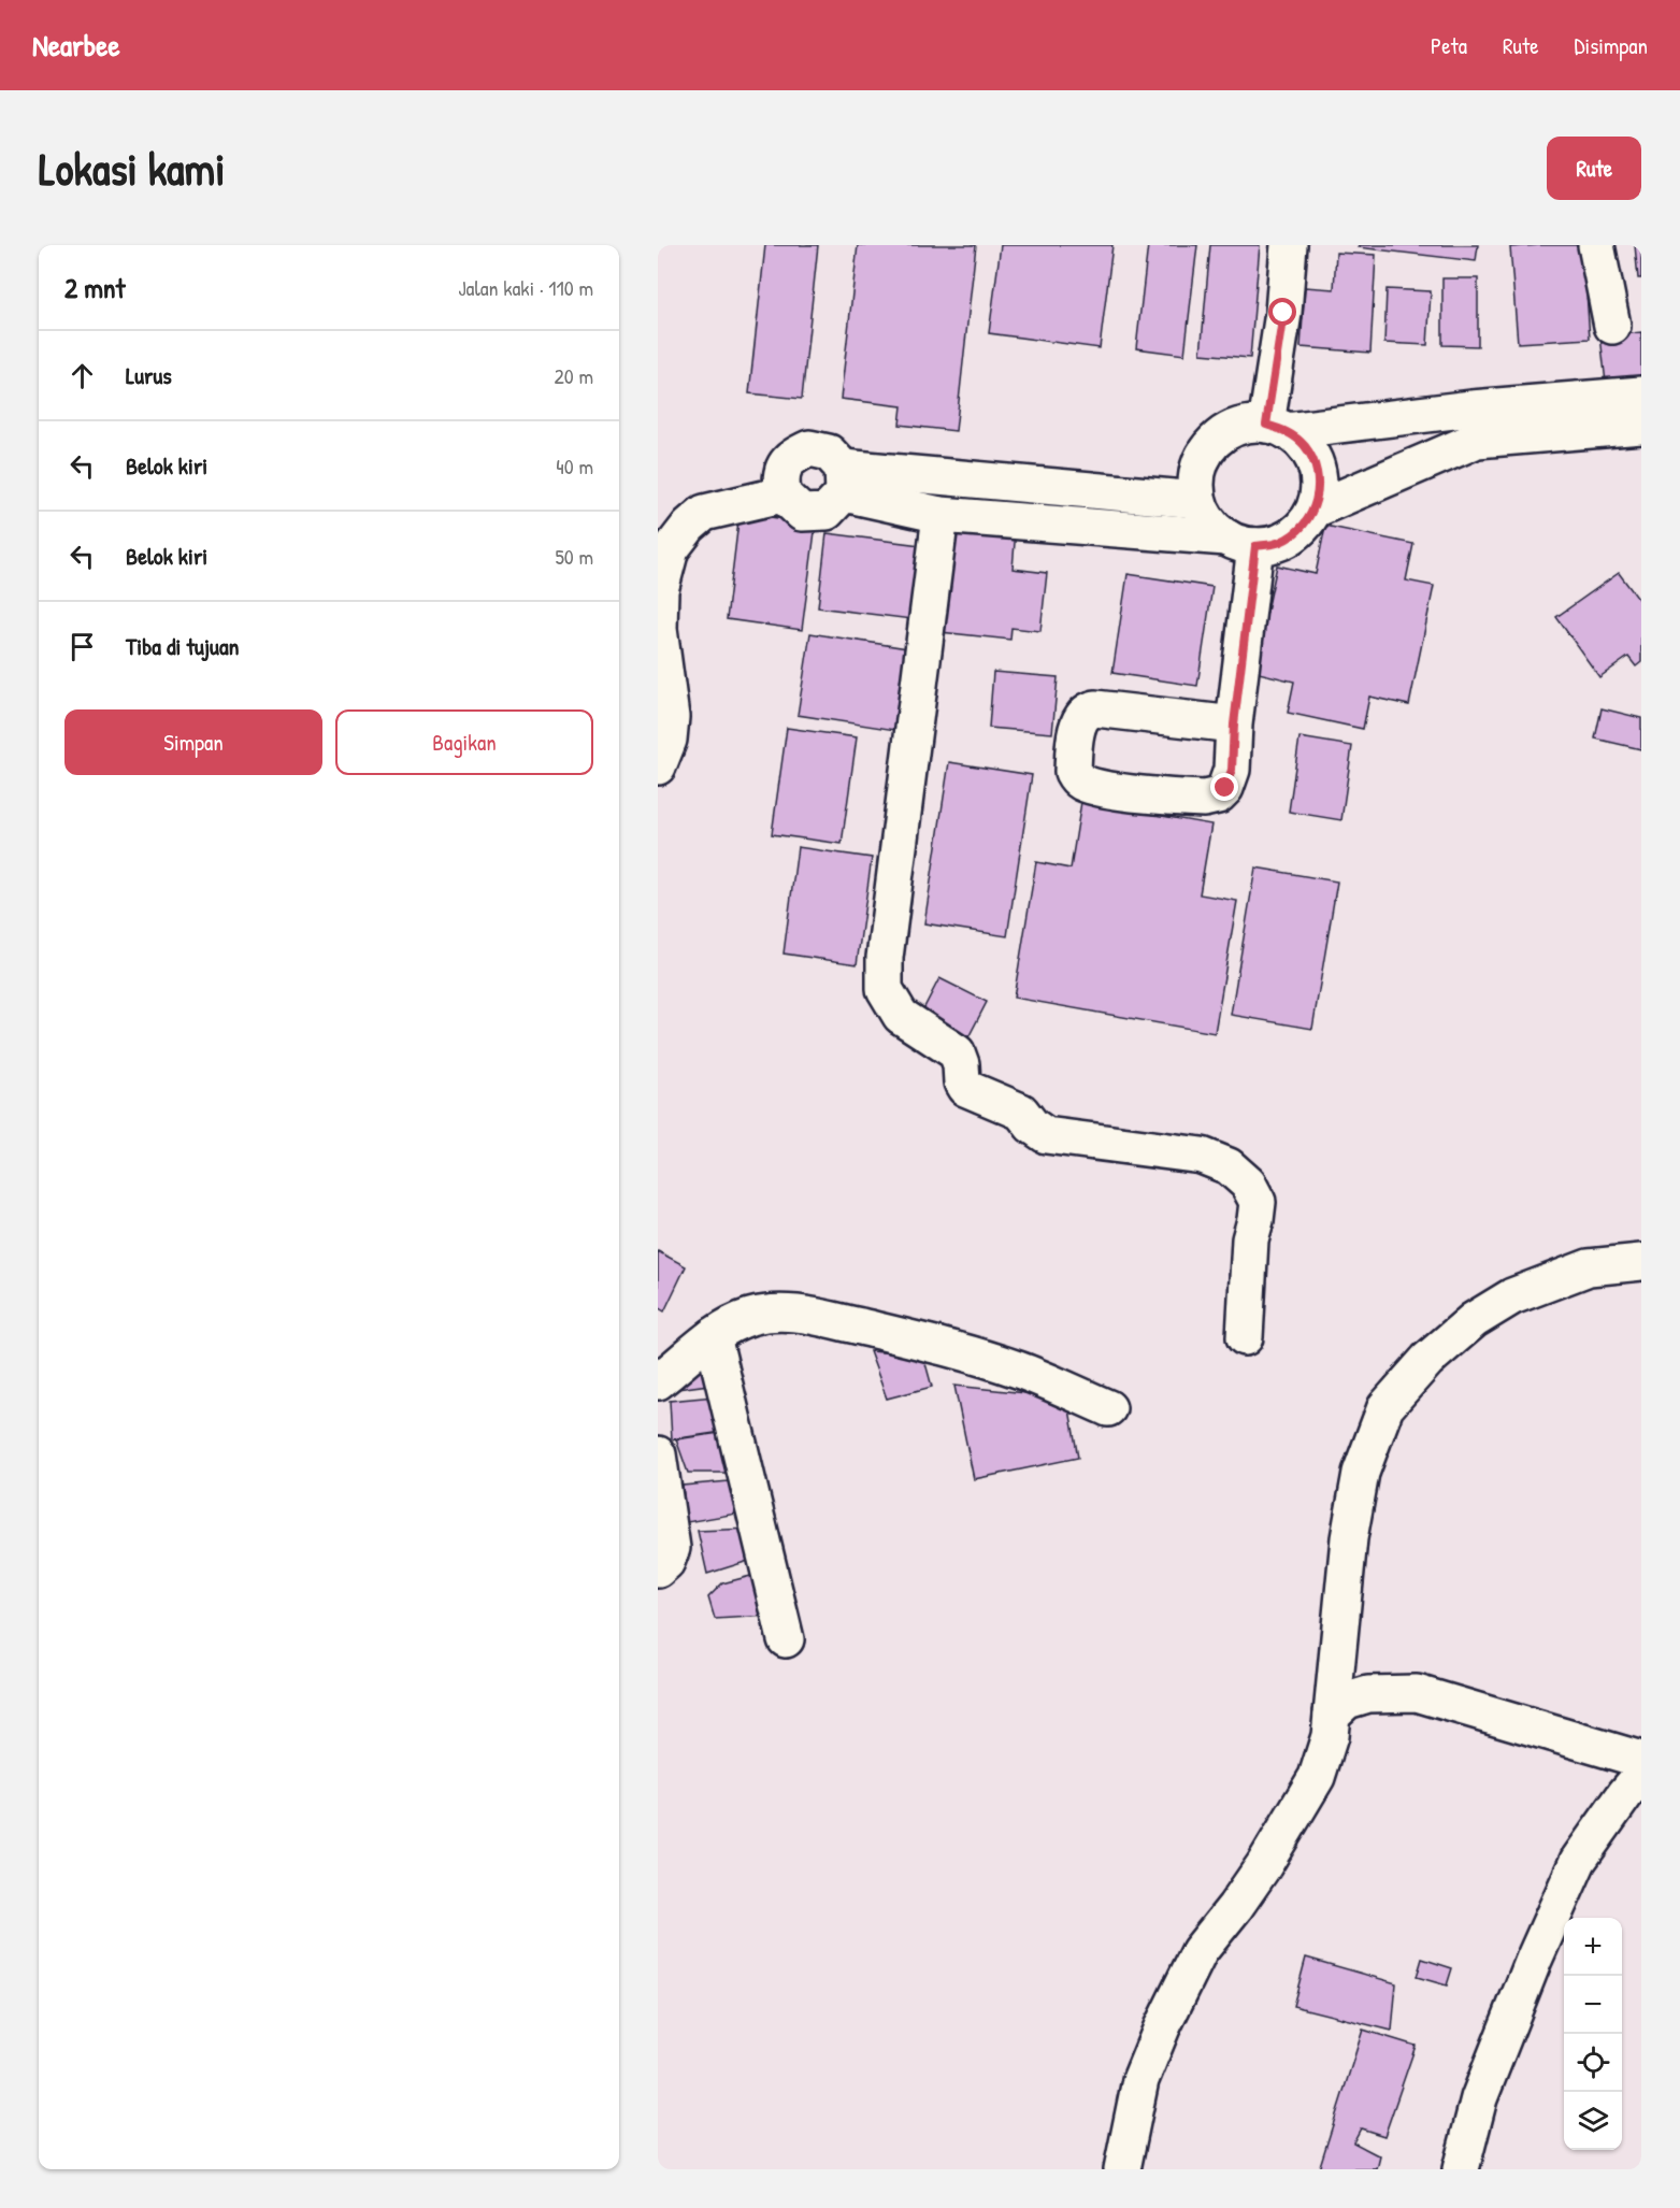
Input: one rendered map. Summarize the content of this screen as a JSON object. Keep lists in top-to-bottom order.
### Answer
{
  "page": {
    "header": "Nearbee",
    "nav": ["Peta", "Rute", "Disimpan"],
    "buttons": [
      "Rute",
      ["Simpan", "Bagikan"]
    ],
    "title": "Lokasi kami",
    "heading": ["2 mnt", "Jalan kaki · 110 m"],
    "list": [
      ["Lurus", "20 m"],
      ["Belok kiri", "40 m"],
      ["Belok kiri", "50 m"],
      "Tiba di tujuan"
    ],
    "map_buttons": ["+", "−"]
  }
}
